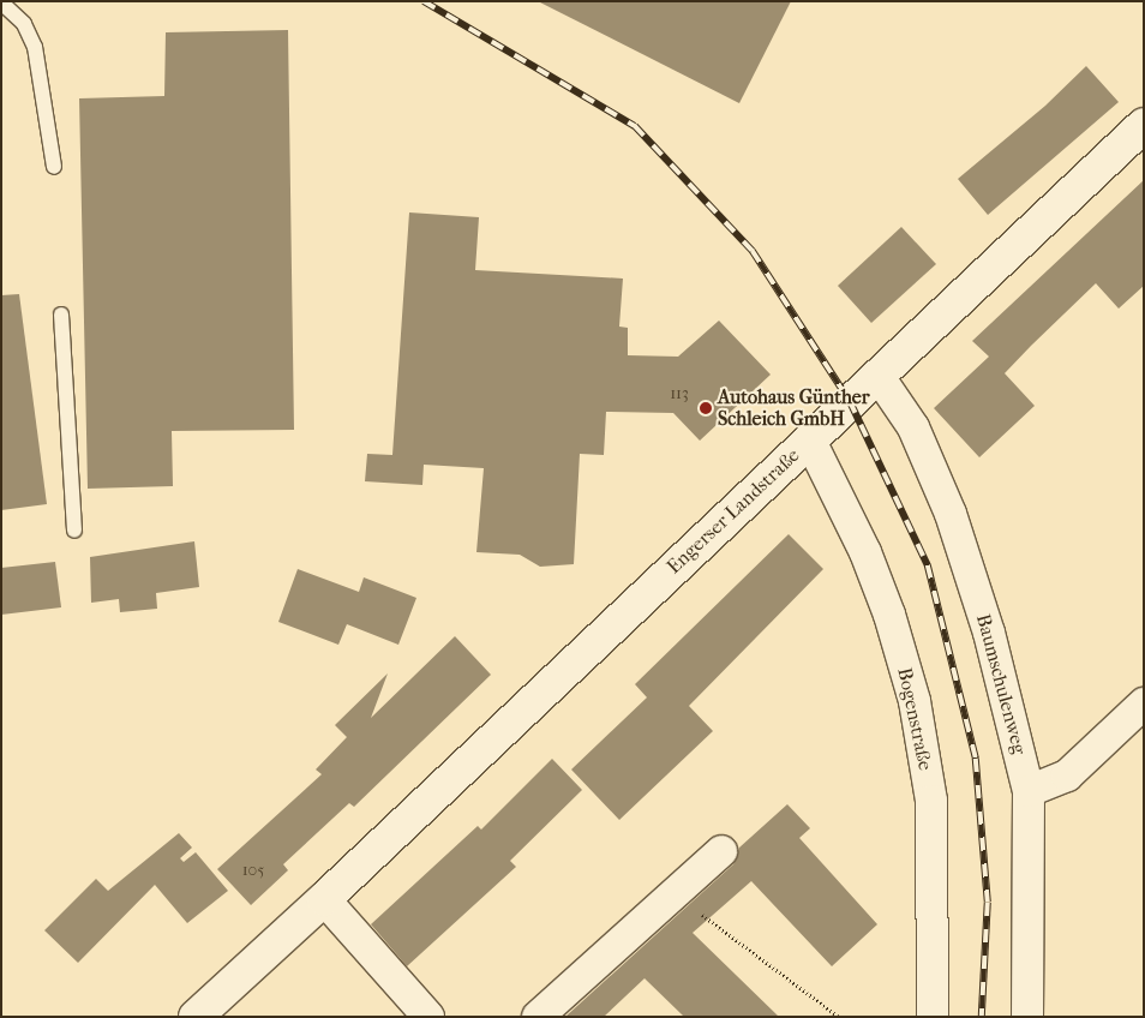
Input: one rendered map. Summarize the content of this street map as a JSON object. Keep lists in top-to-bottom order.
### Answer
{
  "streets": {
    "main road": ["Engerser Landstraße"],
    "street": ["Baumschulenweg", "Bogenstraße"]
  },
  "crossings": [
    ["Engerser Landstraße", "Baumschulenweg"],
    ["Engerser Landstraße", "Bogenstraße"]
  ],
  "places": ["Autohaus Günther Schleich GmbH"],
  "house_numbers": ["113", "105"]
}
